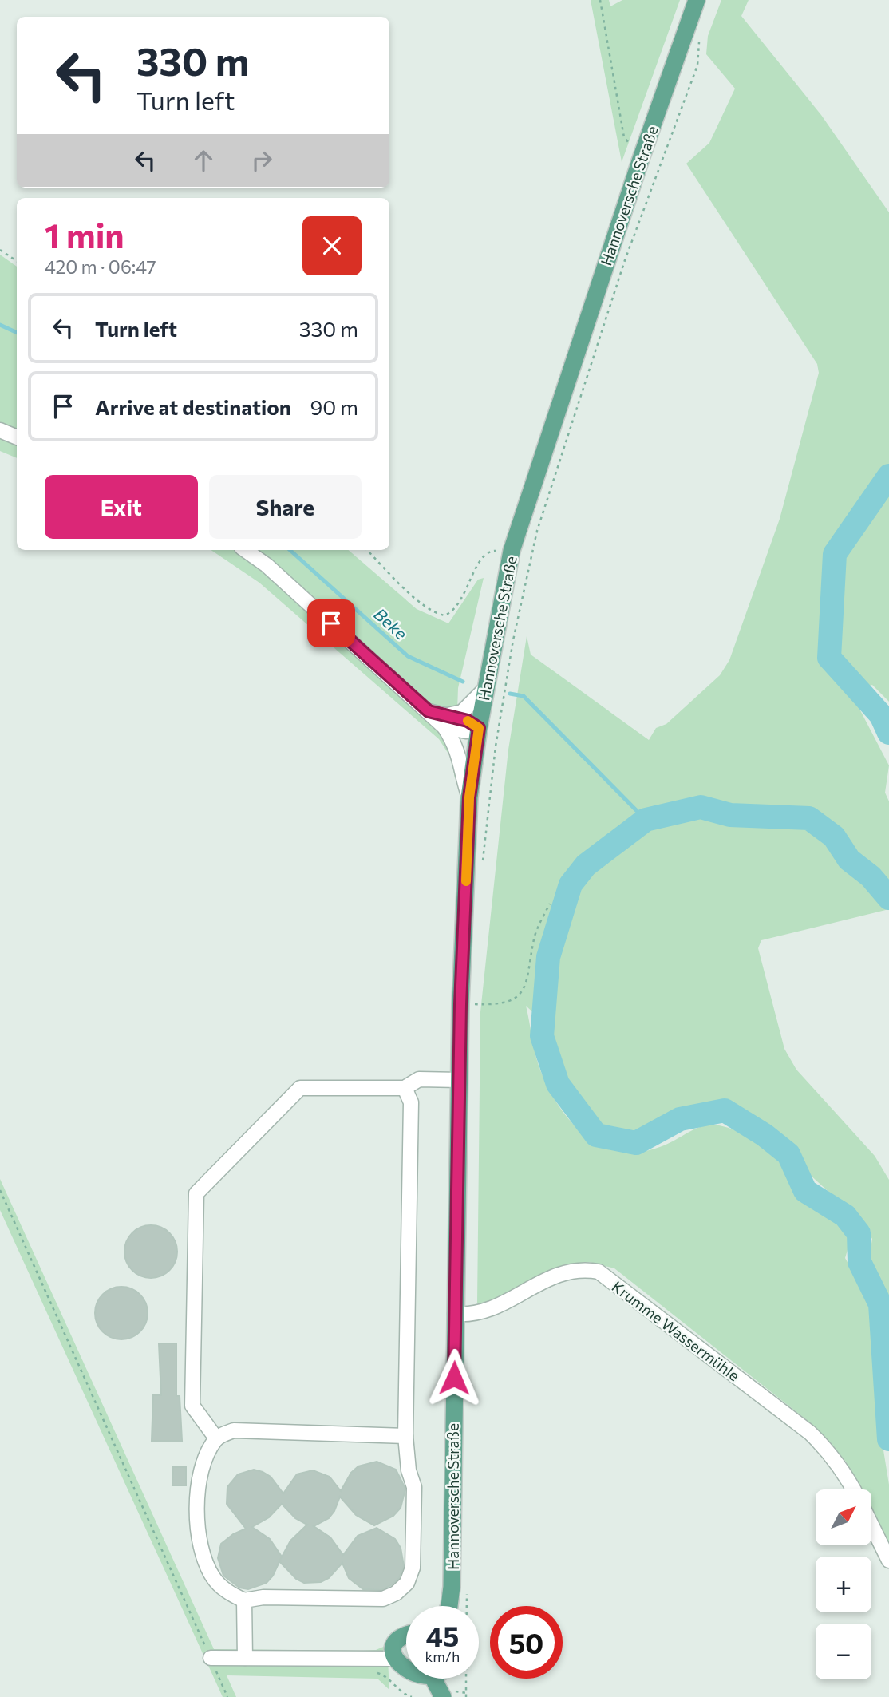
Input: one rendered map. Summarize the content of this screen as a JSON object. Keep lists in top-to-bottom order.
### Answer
{
  "streets": {
    "main road": ["Hannoversche Straße"],
    "street": ["Krumme Wassermühle"]
  },
  "crossings": [
    ["Hannoversche Straße", "Krumme Wassermühle"]
  ],
  "water": ["Beke"],
  "north": "top right",
  "page": {
    "turn": ["330 m", "Turn left"],
    "heading": ["1 min", "420 m · 06:47"],
    "list": [
      {
        "name": "Turn left",
        "value": "330 m"
      },
      {
        "name": "Arrive at destination",
        "value": "90 m"
      }
    ],
    "buttons": ["Exit", "Share"],
    "map_buttons": ["+", "−"],
    "speed": "45 km/h",
    "limit": "50"
  }
}
